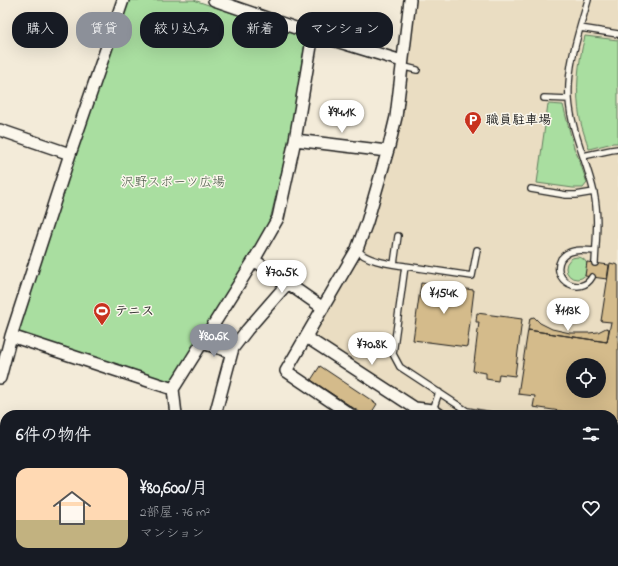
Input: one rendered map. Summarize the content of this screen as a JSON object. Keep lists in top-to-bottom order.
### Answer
{
  "parks": ["沢野スポーツ広場"],
  "places": {
    "parking": ["職員駐車場"],
    "sports": ["テニス"]
  },
  "page": {
    "chip": [
      "購入",
      "賃貸",
      "絞り込み",
      "新着",
      "マンション"
    ],
    "price": [
      "¥94.1K",
      "¥70.5K",
      "¥154K",
      "¥113K",
      "¥80.6K",
      "¥70.8K"
    ],
    "heading": "6件の物件",
    "list": [
      {
        "name": "¥80,600/月",
        "note": "2部屋 · 76 m² · マンション"
      }
    ]
  }
}
